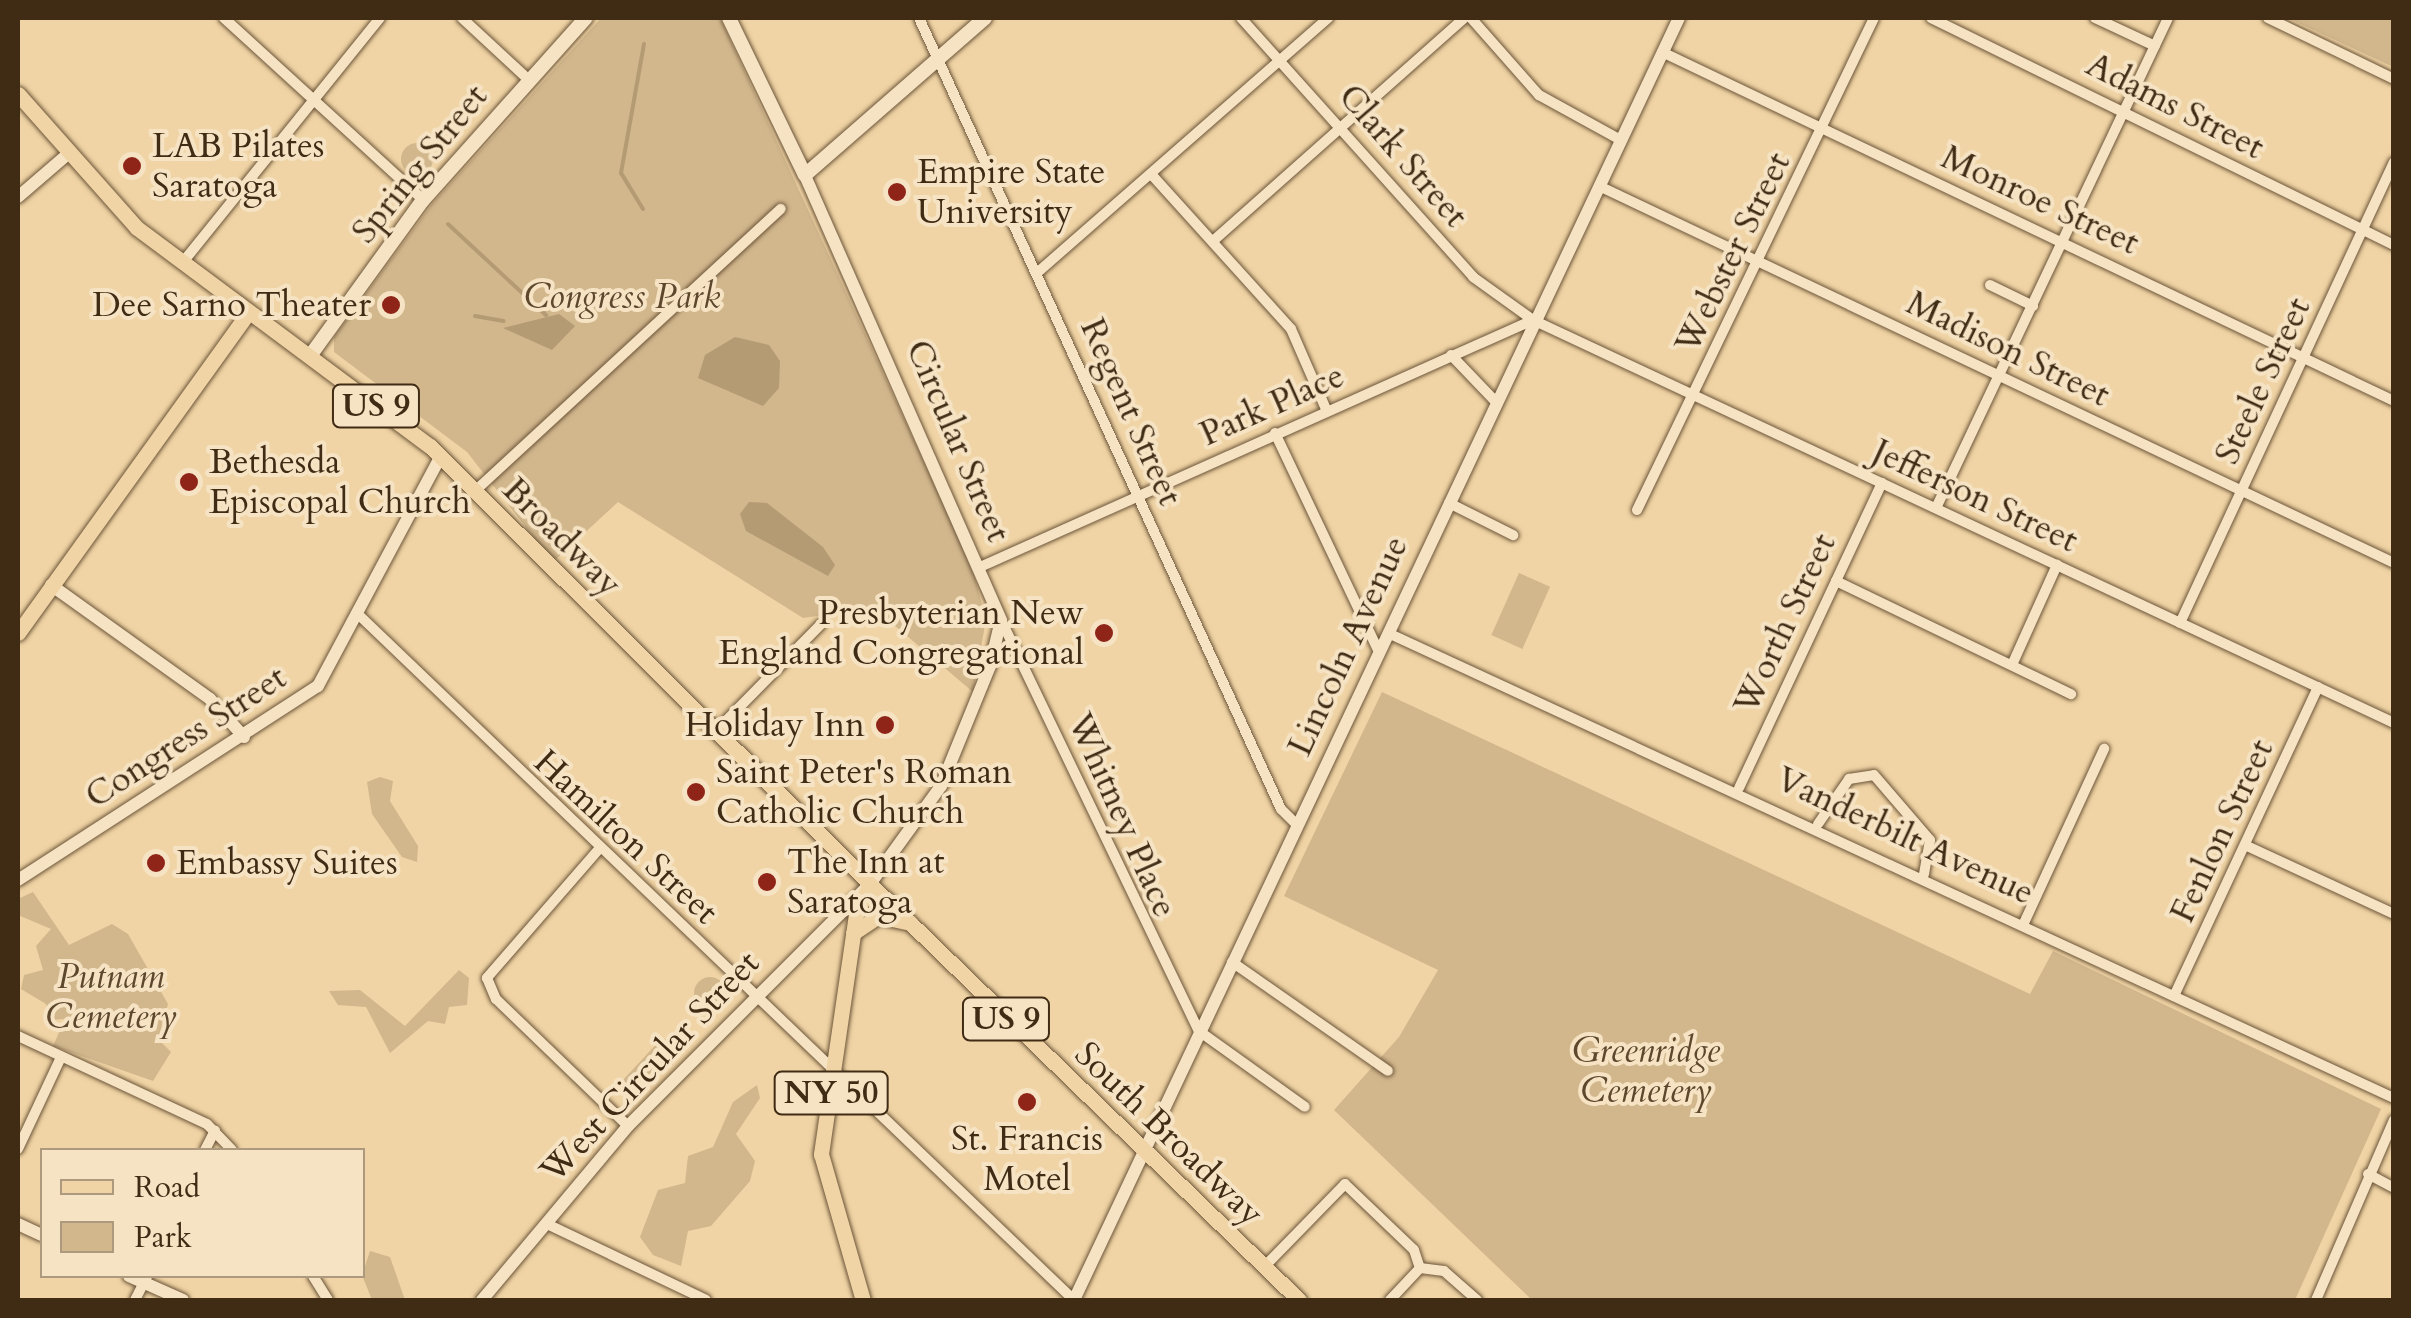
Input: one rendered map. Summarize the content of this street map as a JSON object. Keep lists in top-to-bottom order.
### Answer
{
  "streets": {
    "main road": [
      "Spring Street",
      "US 9",
      "Circular Street",
      "Broadway",
      "NY 50",
      "South Broadway"
    ],
    "street": [
      "Adams Street",
      "Clark Street",
      "Monroe Street",
      "Webster Street",
      "Madison Street",
      "Steele Street",
      "Park Place",
      "Regent Street",
      "Jefferson Street",
      "Worth Street",
      "Lincoln Avenue",
      "Congress Street",
      "Whitney Place",
      "Fenlon Street",
      "Vanderbilt Avenue",
      "Hamilton Street",
      "West Circular Street"
    ]
  },
  "crossings": [
    ["Adams Street", "Steele Street"],
    ["Clark Street", "Park Place"],
    ["Clark Street", "Jefferson Street"],
    ["Clark Street", "Lincoln Avenue"],
    ["Spring Street", "Broadway"],
    ["Monroe Street", "Webster Street"],
    ["Monroe Street", "Steele Street"],
    ["Monroe Street", "Lincoln Avenue"],
    ["Webster Street", "Madison Street"],
    ["Webster Street", "Jefferson Street"],
    ["Madison Street", "Steele Street"],
    ["Madison Street", "Lincoln Avenue"],
    ["Steele Street", "Jefferson Street"],
    ["Park Place", "Regent Street"],
    ["Park Place", "Circular Street"],
    ["Park Place", "Jefferson Street"],
    ["Park Place", "Lincoln Avenue"],
    ["Regent Street", "Lincoln Avenue"],
    ["Circular Street", "Whitney Place"],
    ["Jefferson Street", "Worth Street"],
    ["Jefferson Street", "Lincoln Avenue"],
    ["Jefferson Street", "Fenlon Street"],
    ["Broadway", "Congress Street"],
    ["Broadway", "West Circular Street"],
    ["Broadway", "NY 50"],
    ["Broadway", "South Broadway"],
    ["Worth Street", "Vanderbilt Avenue"],
    ["Lincoln Avenue", "Whitney Place"],
    ["Lincoln Avenue", "Vanderbilt Avenue"],
    ["Lincoln Avenue", "Hamilton Street"],
    ["Lincoln Avenue", "South Broadway"],
    ["Congress Street", "Hamilton Street"],
    ["Fenlon Street", "Vanderbilt Avenue"],
    ["Hamilton Street", "West Circular Street"],
    ["Hamilton Street", "NY 50"],
    ["West Circular Street", "NY 50"],
    ["West Circular Street", "South Broadway"],
    ["NY 50", "South Broadway"]
  ],
  "parks": ["Congress Park", "Putnam Cemetery", "Greenridge Cemetery"],
  "places": [
    "LAB Pilates Saratoga",
    "Empire State University",
    "Dee Sarno Theater",
    "Bethesda Episcopal Church",
    "Presbyterian New England Congregational",
    "Holiday Inn",
    "Saint Peter's Roman Catholic Church",
    "Embassy Suites",
    "The Inn at Saratoga",
    "St. Francis Motel"
  ],
  "legend": ["Road", "Park"]
}
